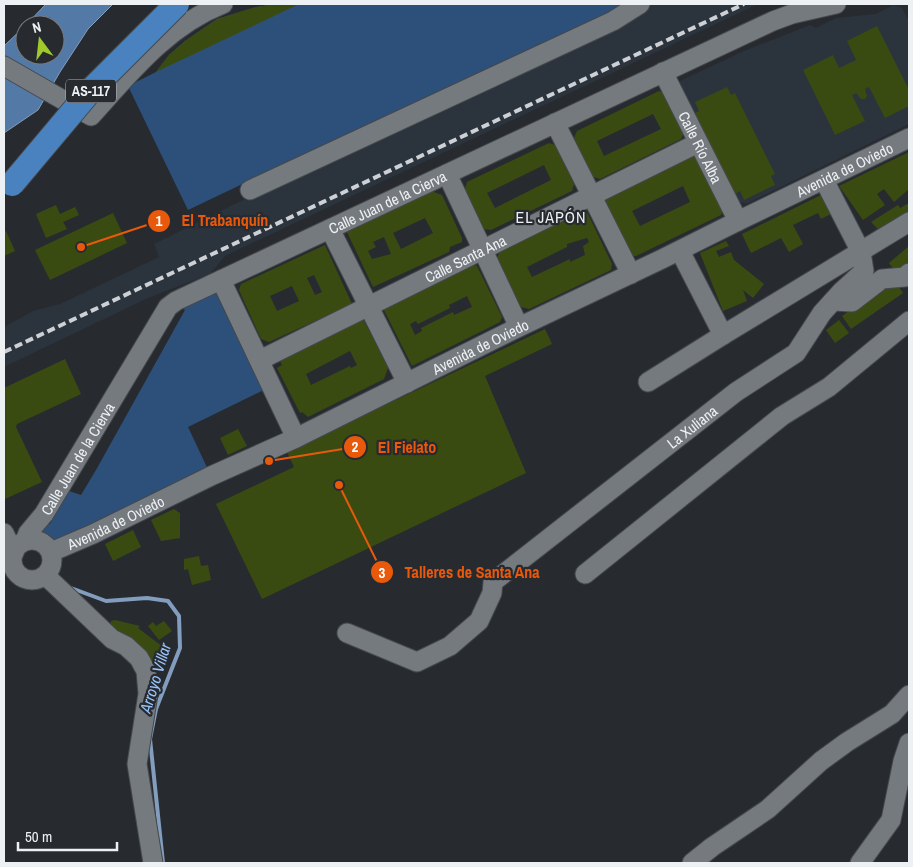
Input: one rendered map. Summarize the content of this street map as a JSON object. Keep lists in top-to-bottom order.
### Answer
{
  "streets": {
    "main road": ["AS-117"],
    "street": [
      "Calle Río Alba",
      "Avenida de Oviedo",
      "Calle Juan de la Cierva",
      "Calle Santa Ana",
      "La Xuliana"
    ]
  },
  "crossings": [
    ["Calle Río Alba", "Avenida de Oviedo"],
    ["Calle Río Alba", "Calle Juan de la Cierva"],
    ["Calle Río Alba", "Calle Santa Ana"],
    ["Avenida de Oviedo", "Calle Juan de la Cierva"]
  ],
  "districts": ["EL JAPÓN"],
  "water": ["Arroyo Villar"],
  "places": ["El Trabanquín", "El Fielato", "Talleres de Santa Ana"],
  "scale_bar": "50 m",
  "north": "top"
}
